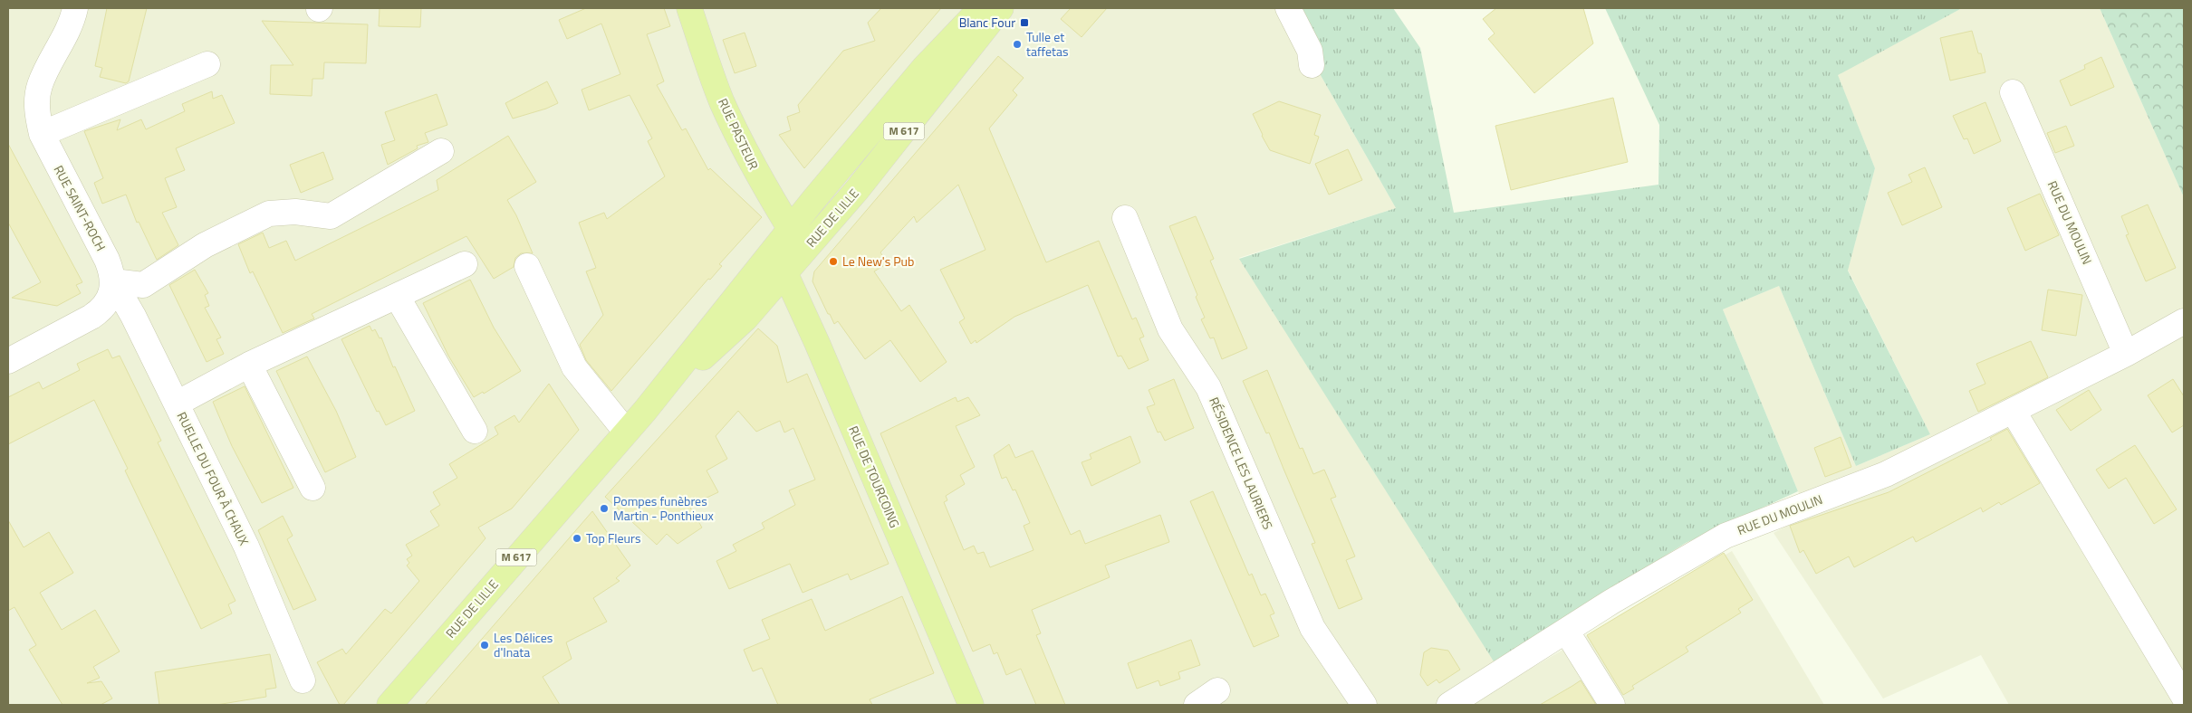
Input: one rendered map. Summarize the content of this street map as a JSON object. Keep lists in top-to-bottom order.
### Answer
{
  "streets": {
    "main road": [
      "M 617",
      "RUE PASTEUR",
      "RUE DE LILLE",
      "RUE DE TOURCOING"
    ],
    "street": [
      "RUE SAINT-ROCH",
      "RUE DU MOULIN",
      "RÉSIDENCE LES LAURIERS",
      "RUELLE DU FOUR À CHAUX"
    ]
  },
  "crossings": [
    ["RUE PASTEUR", "RUE DE LILLE"],
    ["RUE SAINT-ROCH", "RUELLE DU FOUR À CHAUX"],
    ["RUE DE LILLE", "RUE DE TOURCOING"]
  ],
  "places": {
    "transit": ["Blanc Four"],
    "other": [
      "Tulle et taffetas",
      "Le New's Pub",
      "Pompes funèbres Martin - Ponthieux",
      "Top Fleurs",
      "Les Délices d'Inata"
    ]
  }
}
